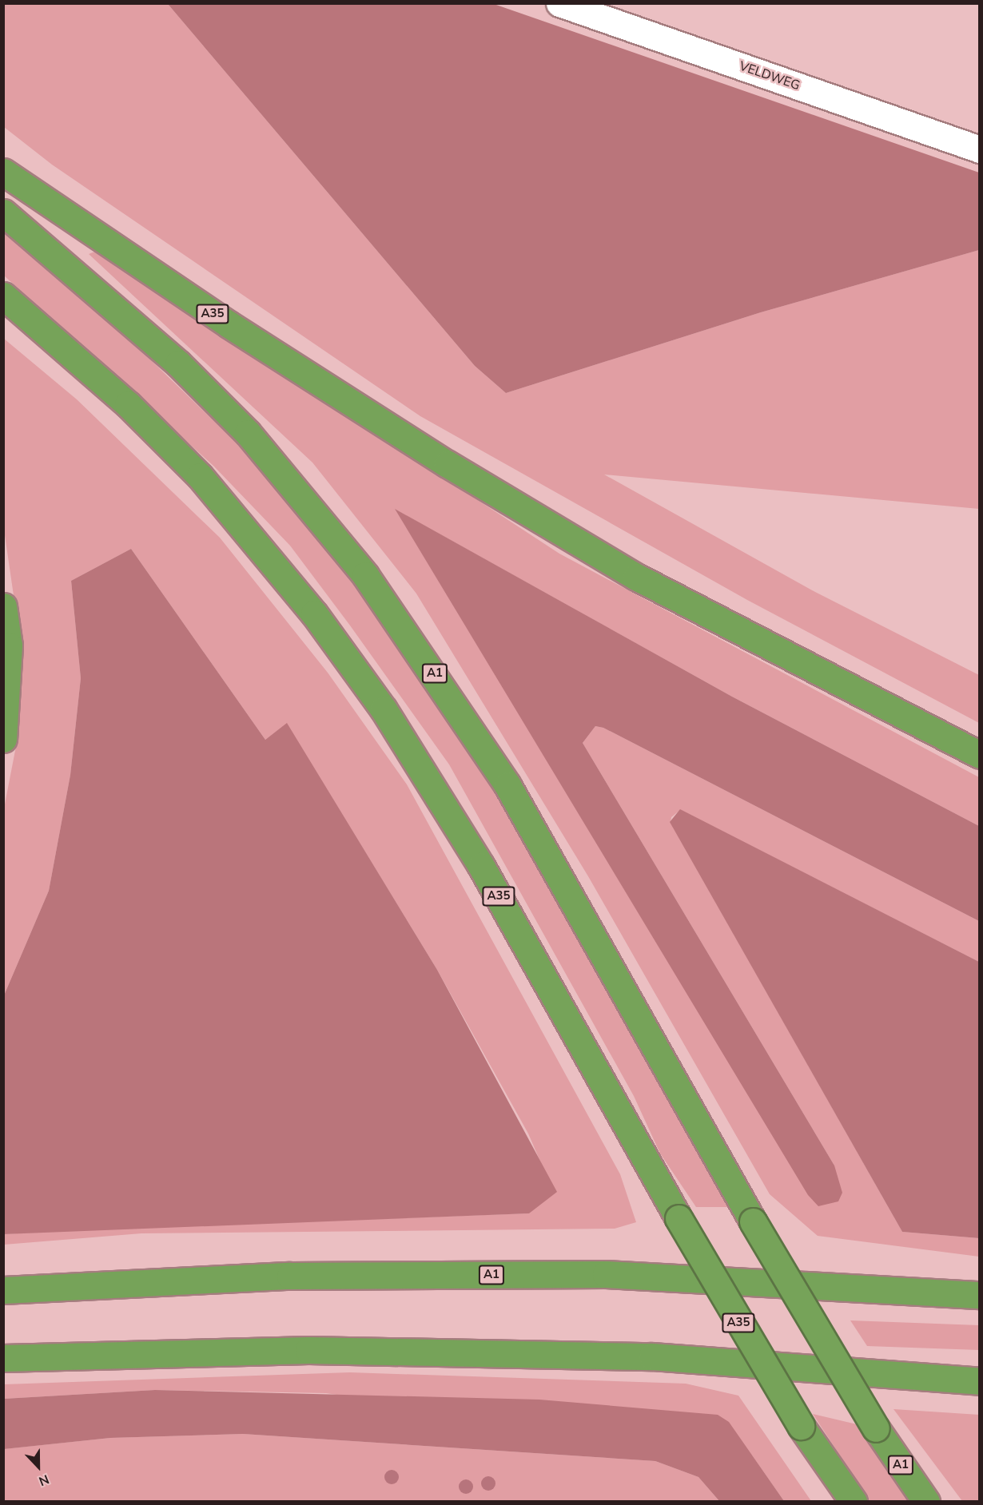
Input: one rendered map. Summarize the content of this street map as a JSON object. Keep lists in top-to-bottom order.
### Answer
{
  "streets": {
    "highway": ["A35", "A1"],
    "street": ["VELDWEG"]
  },
  "north": "bottom"
}
